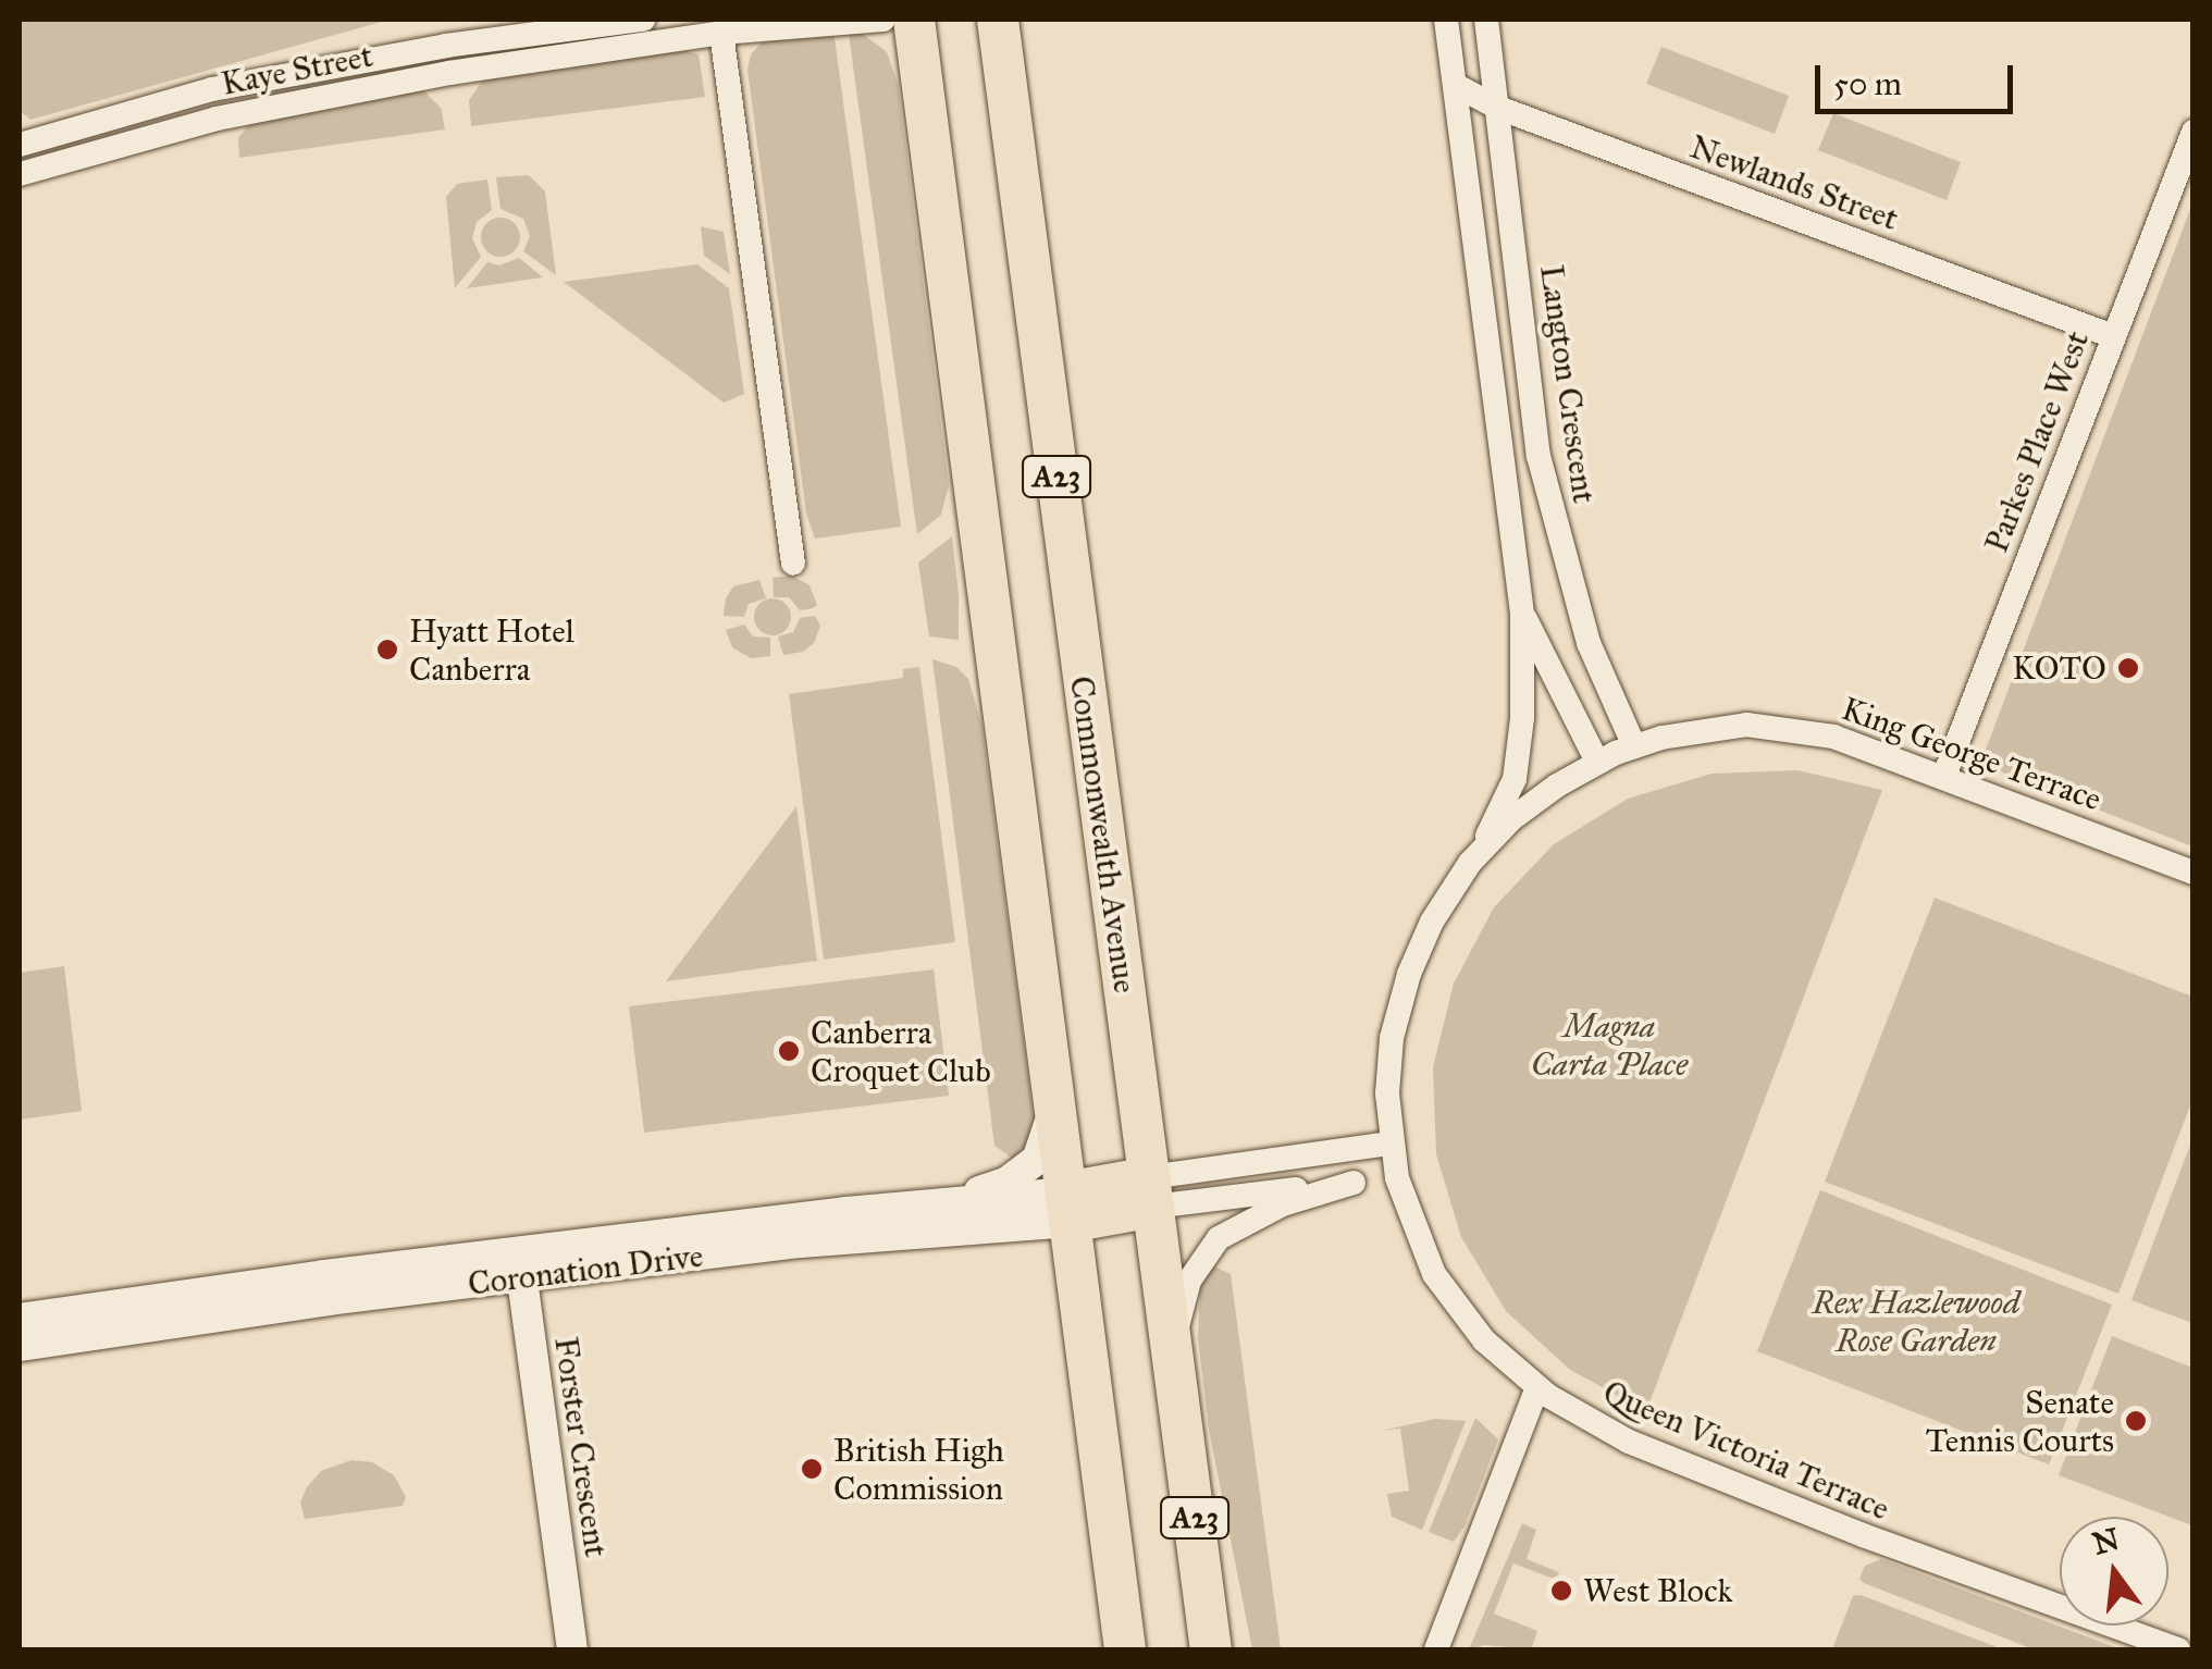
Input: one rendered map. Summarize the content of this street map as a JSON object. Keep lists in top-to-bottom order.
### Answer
{
  "streets": {
    "highway": ["A23", "Commonwealth Avenue", "Coronation Drive"],
    "street": [
      "Kaye Street",
      "Newlands Street",
      "Langton Crescent",
      "Parkes Place West",
      "King George Terrace",
      "Forster Crescent",
      "Queen Victoria Terrace"
    ]
  },
  "crossings": [
    ["Newlands Street", "Langton Crescent"],
    ["Newlands Street", "Parkes Place West"],
    ["Langton Crescent", "King George Terrace"],
    ["Parkes Place West", "King George Terrace"],
    ["A23", "Coronation Drive"],
    ["Commonwealth Avenue", "Coronation Drive"],
    ["Coronation Drive", "Forster Crescent"]
  ],
  "parks": ["Magna Carta Place", "Rex Hazlewood Rose Garden"],
  "places": [
    "Hyatt Hotel Canberra",
    "KOTO",
    "Canberra Croquet Club",
    "Senate Tennis Courts",
    "British High Commission",
    "West Block"
  ],
  "scale_bar": "50 m",
  "north": "top"
}
